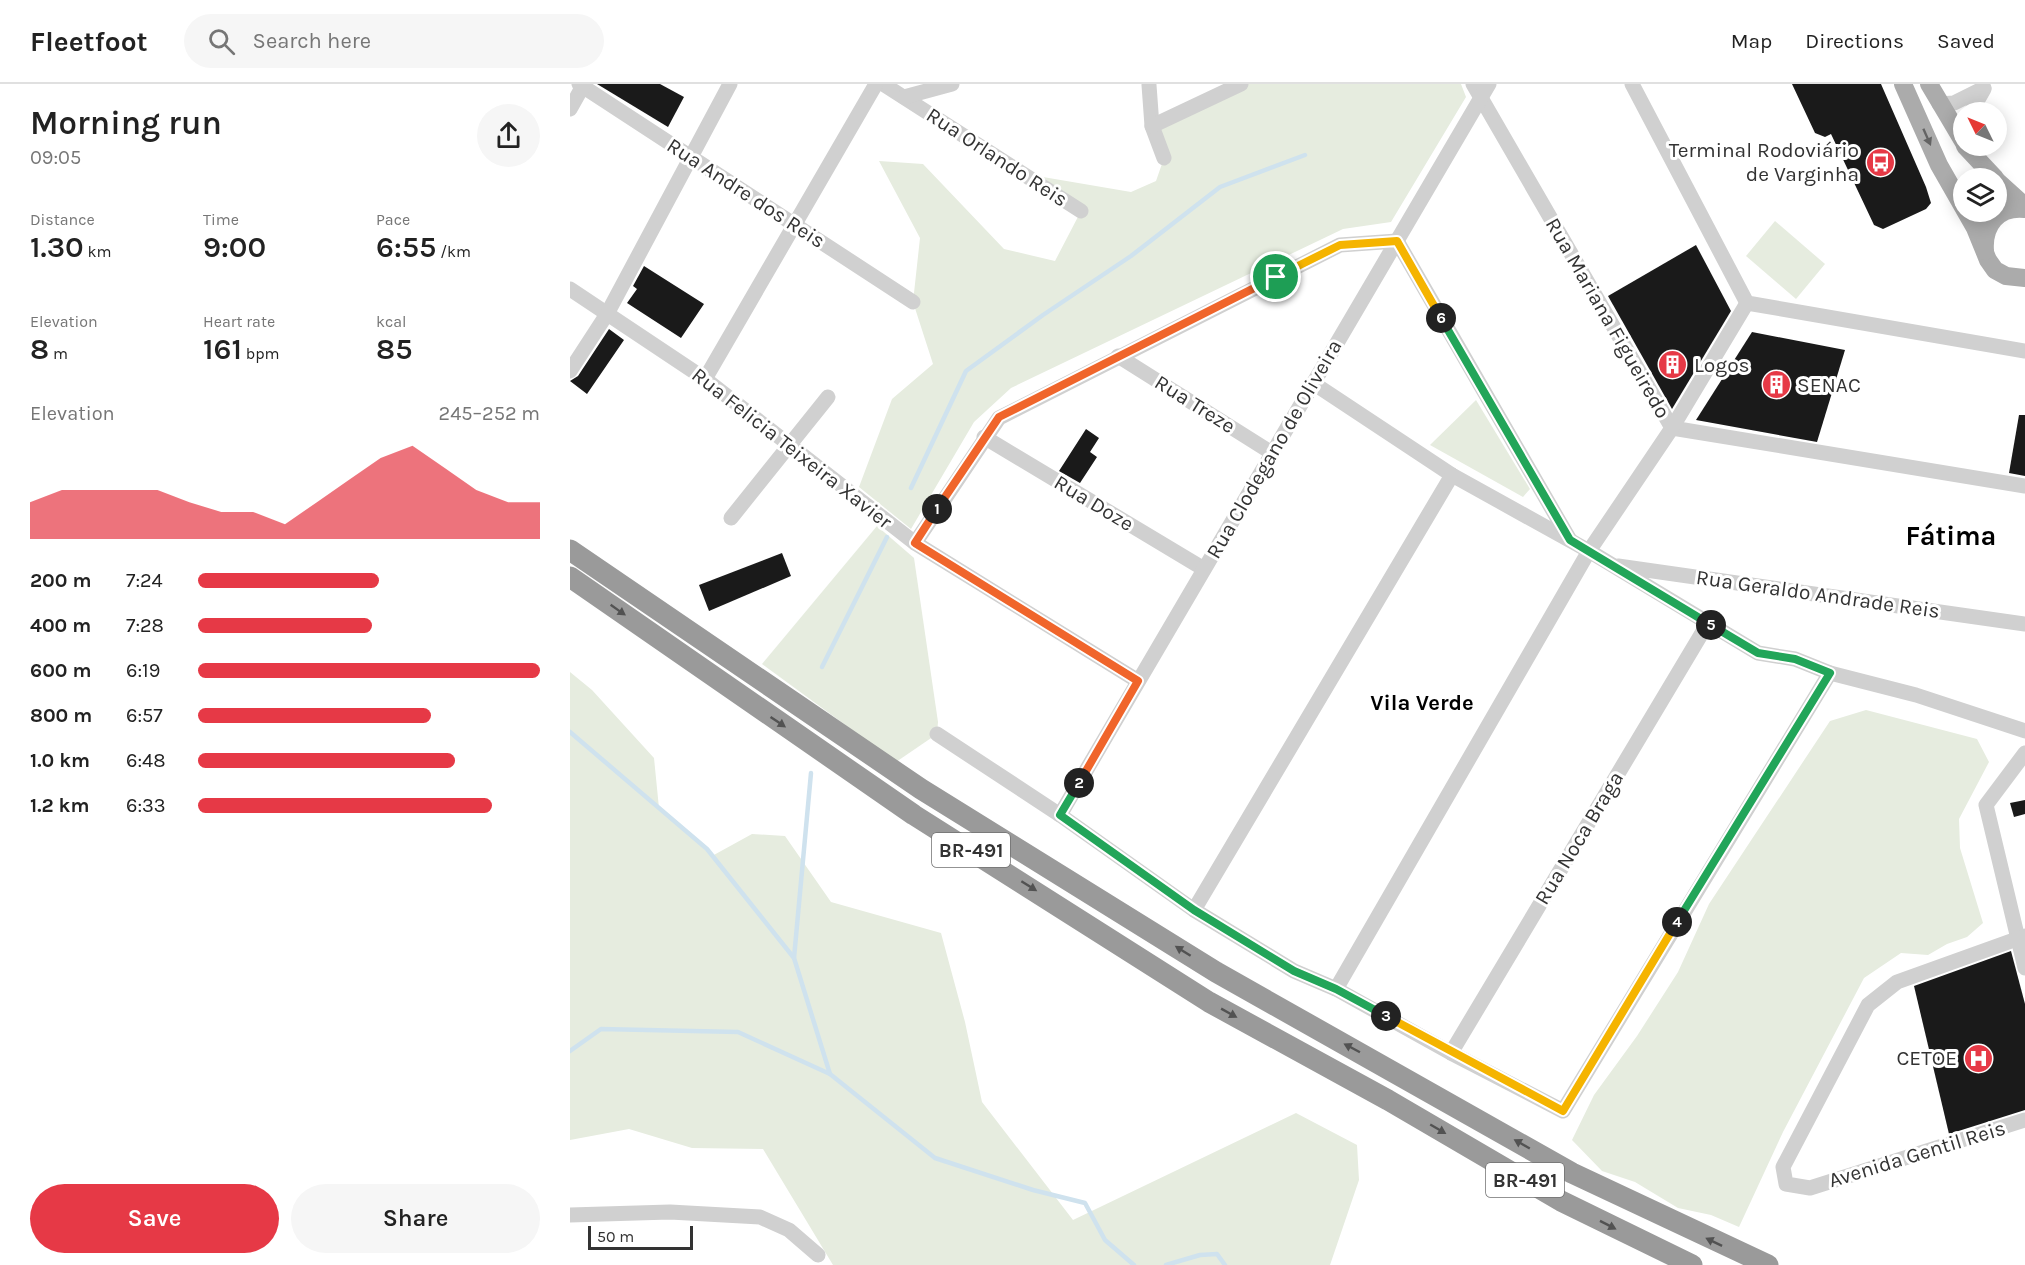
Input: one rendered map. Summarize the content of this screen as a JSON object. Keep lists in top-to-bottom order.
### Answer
{
  "streets": {
    "highway": ["BR-491"],
    "street": [
      "Rua Orlando Reis",
      "Rua Andre dos Reis",
      "Rua Mariana Figueiredo",
      "Rua Treze",
      "Rua Felicia Teixeira Xavier",
      "Rua Clodegano de Oliveira",
      "Rua Doze",
      "Rua Geraldo Andrade Reis",
      "Rua Noca Braga",
      "Avenida Gentil Reis"
    ]
  },
  "crossings": [
    ["Rua Mariana Figueiredo", "Rua Clodegano de Oliveira"],
    ["Rua Treze", "Rua Clodegano de Oliveira"],
    ["Rua Felicia Teixeira Xavier", "Rua Clodegano de Oliveira"],
    ["Rua Clodegano de Oliveira", "Rua Doze"]
  ],
  "districts": ["Fátima", "Vila Verde"],
  "places": {
    "bus stop": ["Terminal Rodoviário de Varginha"],
    "building": ["Logos", "SENAC"],
    "hospital": ["CETOE"]
  },
  "scale_bar": "50 m",
  "north": "top left",
  "page": {
    "header": "Fleetfoot",
    "search": "Search here",
    "nav": ["Map", "Directions", "Saved"],
    "heading": ["Morning run", "09:05"],
    "stats": [
      ["Distance", "1.30 km"],
      ["Time", "9:00"],
      ["Pace", "6:55 /km"],
      ["Elevation", "8 m"],
      ["Heart rate", "161 bpm"],
      ["kcal", "85"]
    ],
    "pins": [
      "6",
      "1",
      "5",
      "2",
      "4",
      "3"
    ],
    "chart": ["Elevation", "245–252 m"],
    "list": [
      {
        "name": "200 m",
        "note": "7:24"
      },
      {
        "name": "400 m",
        "note": "7:28"
      },
      {
        "name": "600 m",
        "note": "6:19"
      },
      {
        "name": "800 m",
        "note": "6:57"
      },
      {
        "name": "1.0 km",
        "note": "6:48"
      },
      {
        "name": "1.2 km",
        "note": "6:33"
      }
    ],
    "buttons": ["Save", "Share"],
    "scale": "50 m"
  }
}
